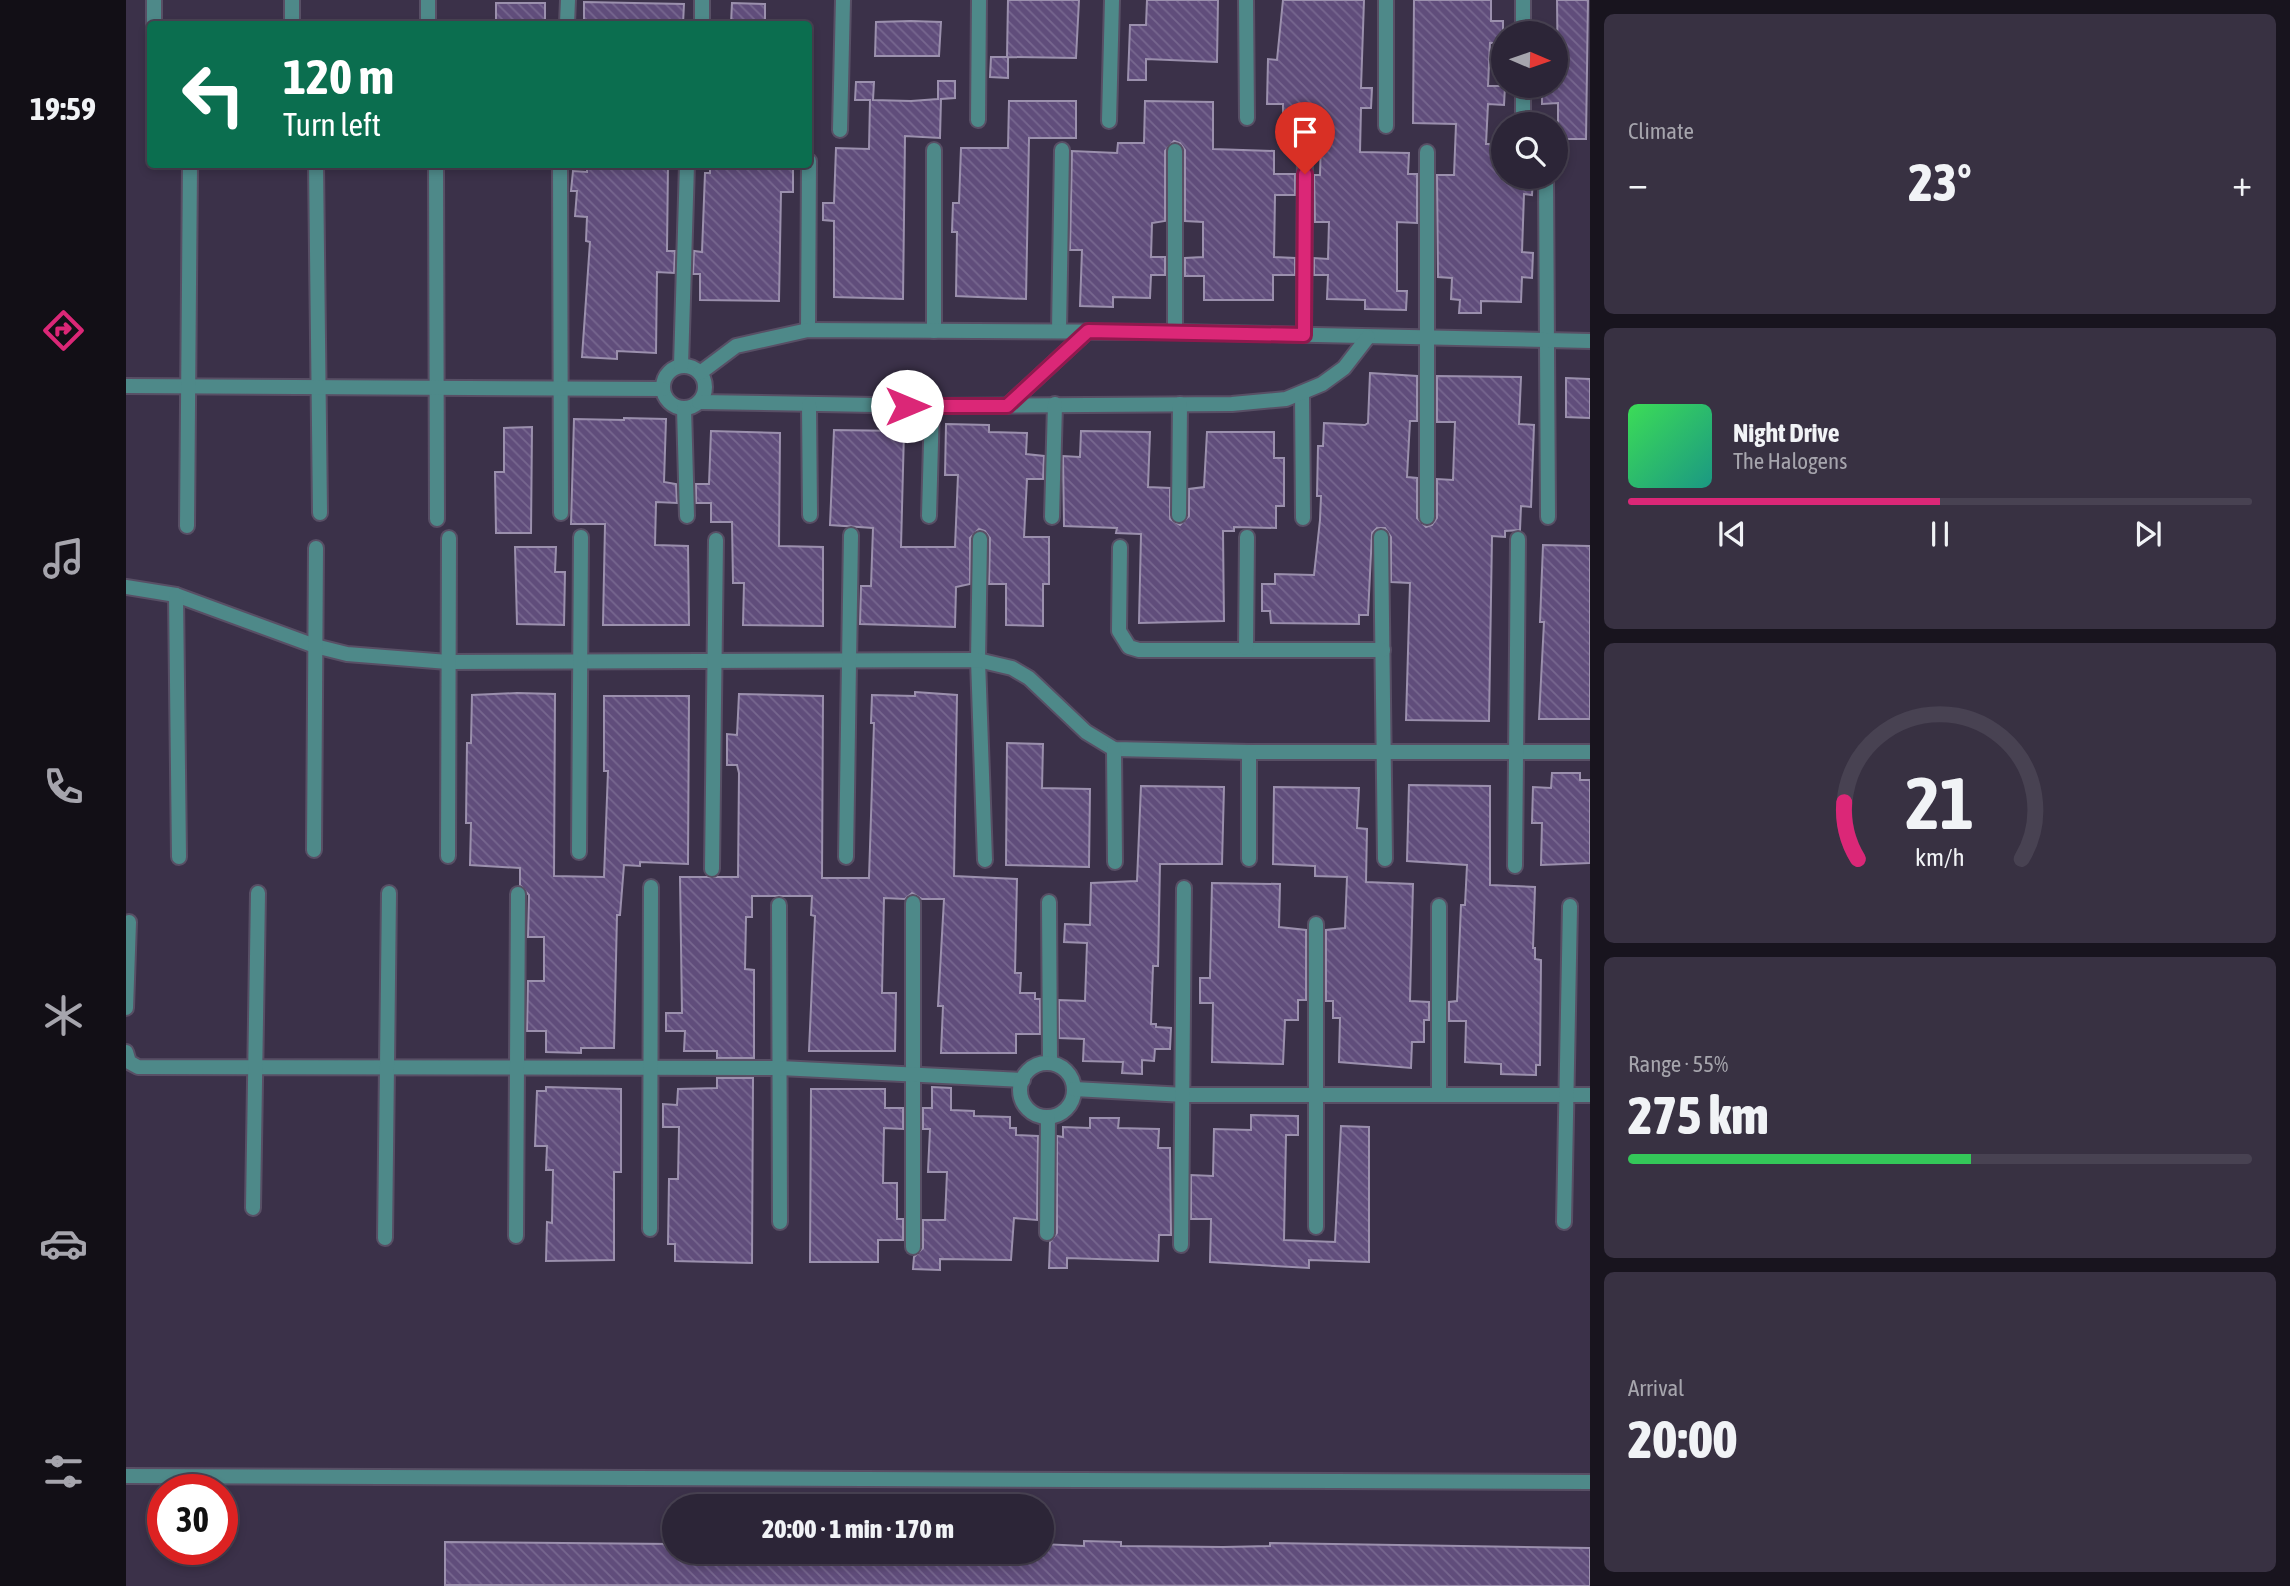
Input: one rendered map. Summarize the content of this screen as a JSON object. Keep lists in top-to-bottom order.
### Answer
{
  "north": "right",
  "page": {
    "tabs": "19:59",
    "tile": [
      "Climate",
      ["Range · 55%", "275 km"],
      ["Arrival", "20:00"]
    ],
    "turn": ["120 m", "Turn left"],
    "heat": ["−", "23°", "+"],
    "song": ["Night Drive", "The Halogens"],
    "limit": "30",
    "trip": "20:00 · 1 min · 170 m",
    "gauge": ["21", "km/h"]
  }
}
